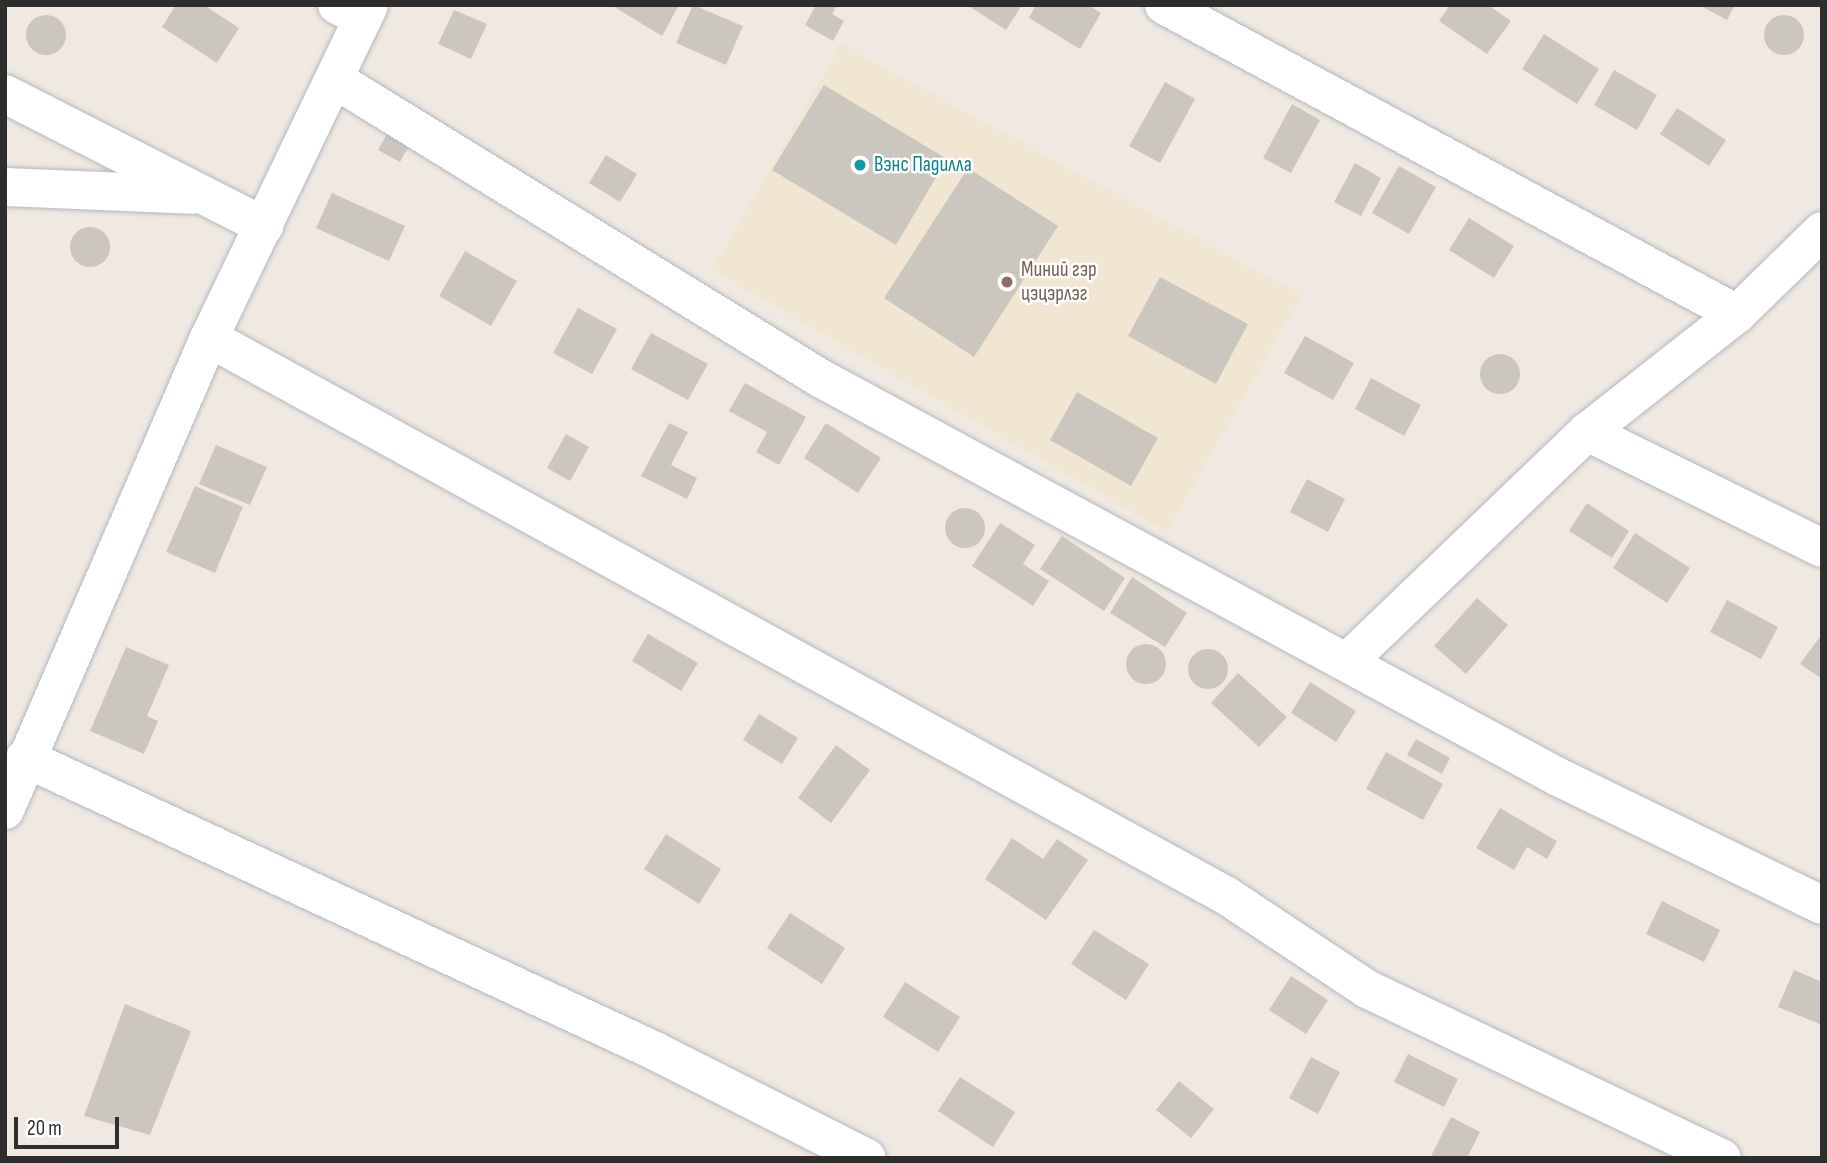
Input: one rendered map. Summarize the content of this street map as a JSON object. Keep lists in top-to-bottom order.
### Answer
{
  "places": ["Вэнс Падилла", "Миний гэр цэцэрлэг"],
  "scale_bar": "20 m"
}
